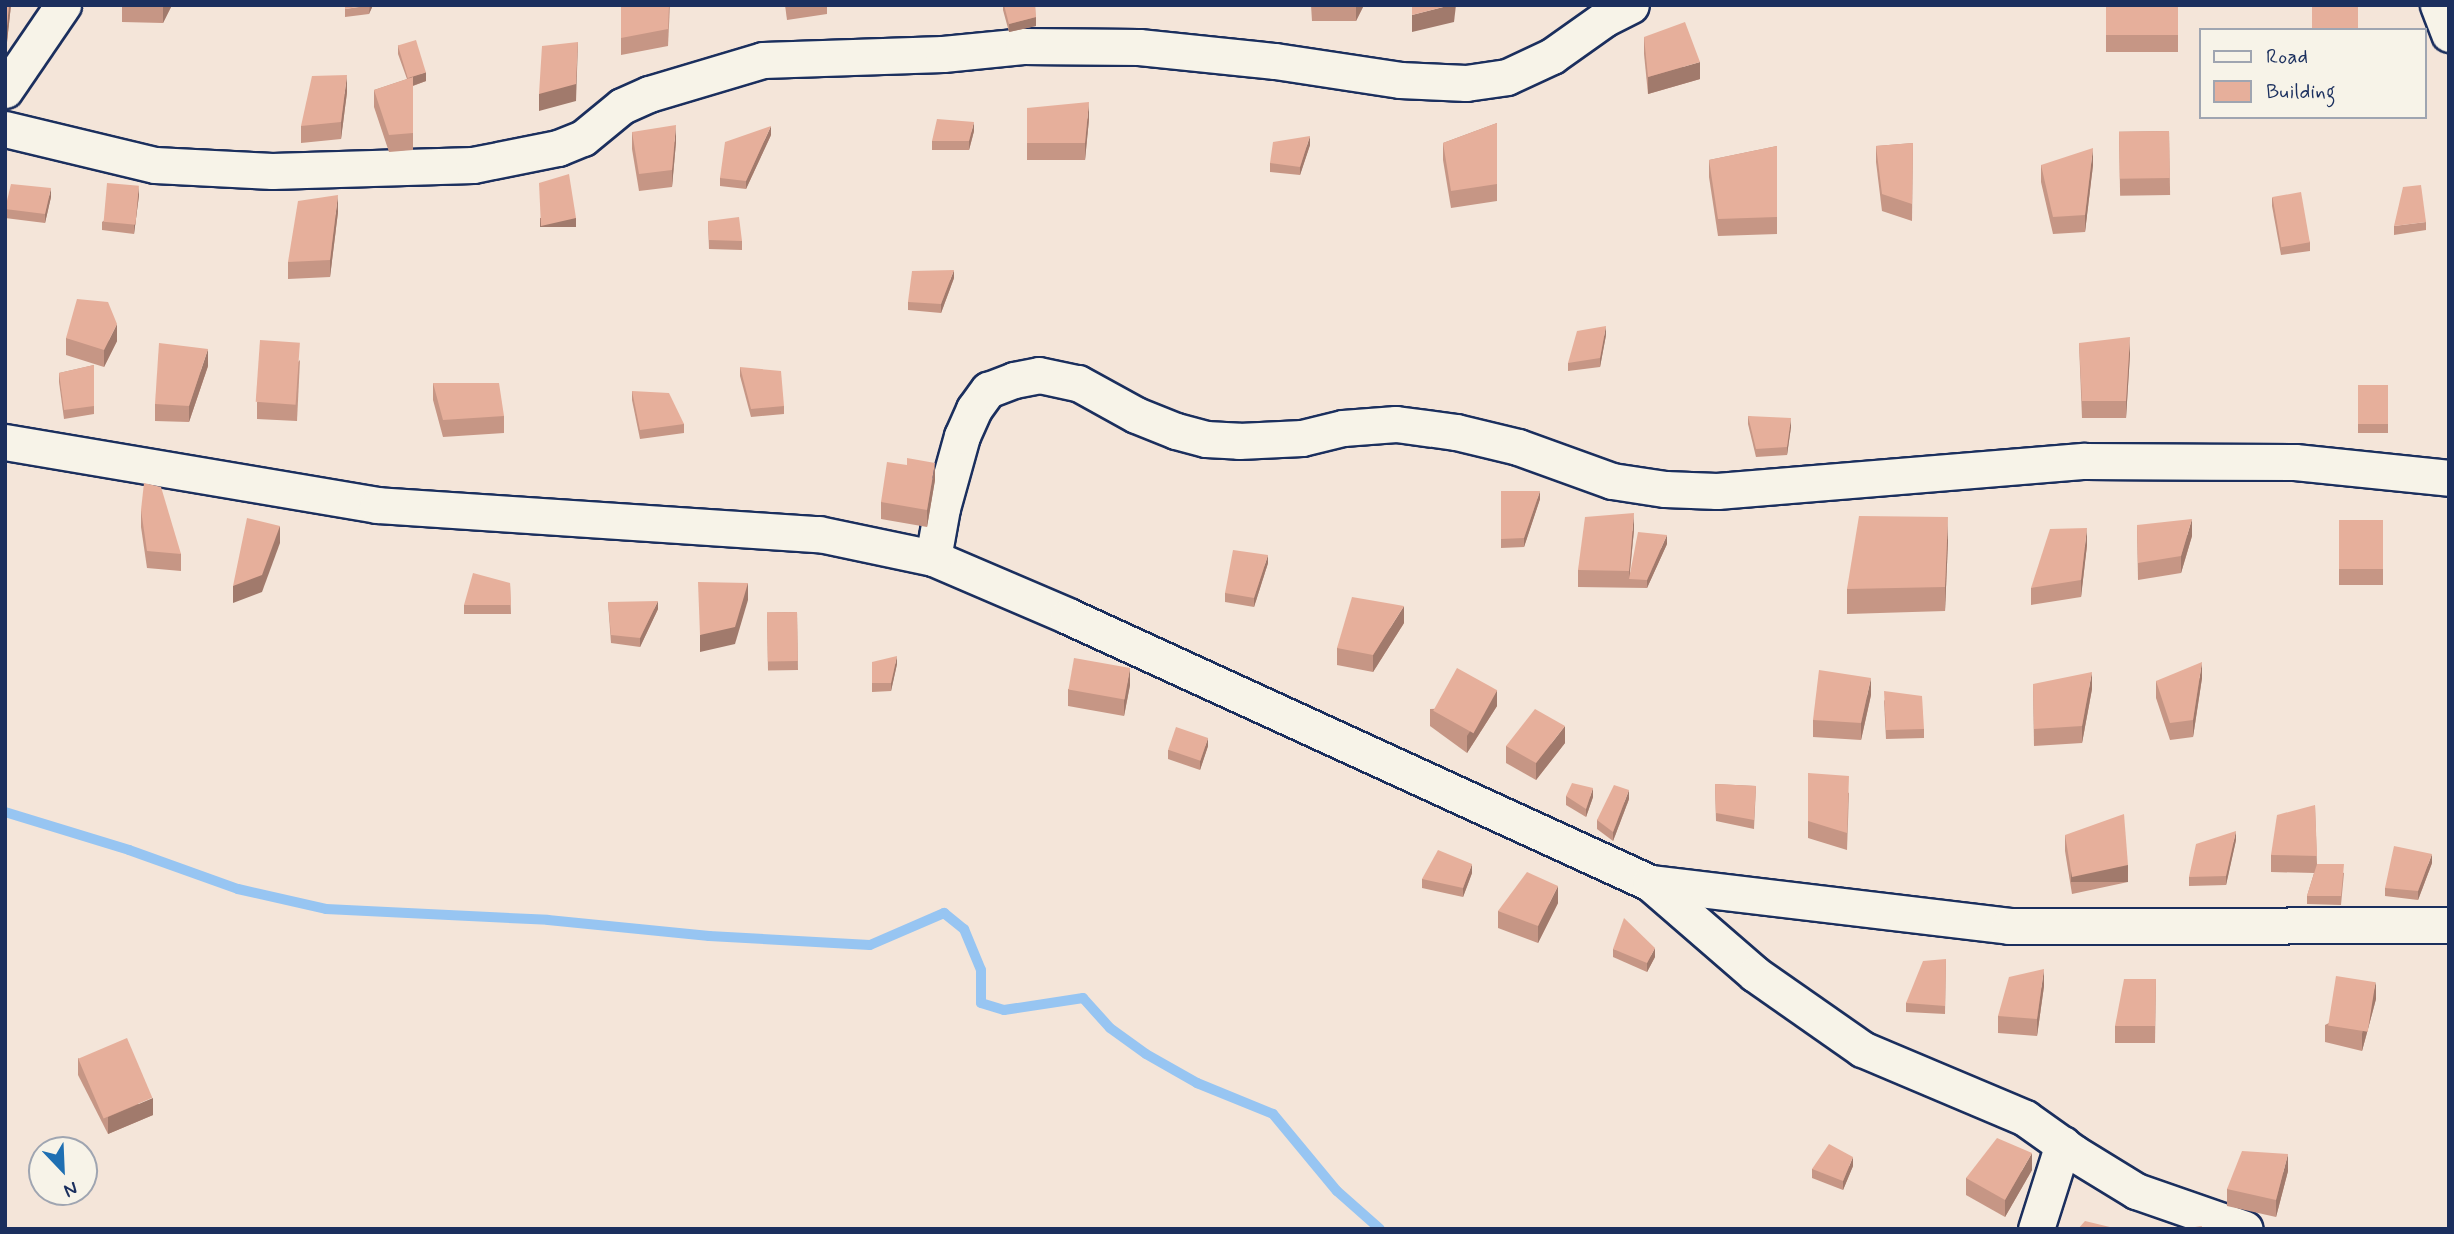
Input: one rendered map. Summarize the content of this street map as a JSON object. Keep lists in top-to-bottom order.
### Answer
{
  "legend": ["Road", "Building"],
  "north": "bottom right"
}
